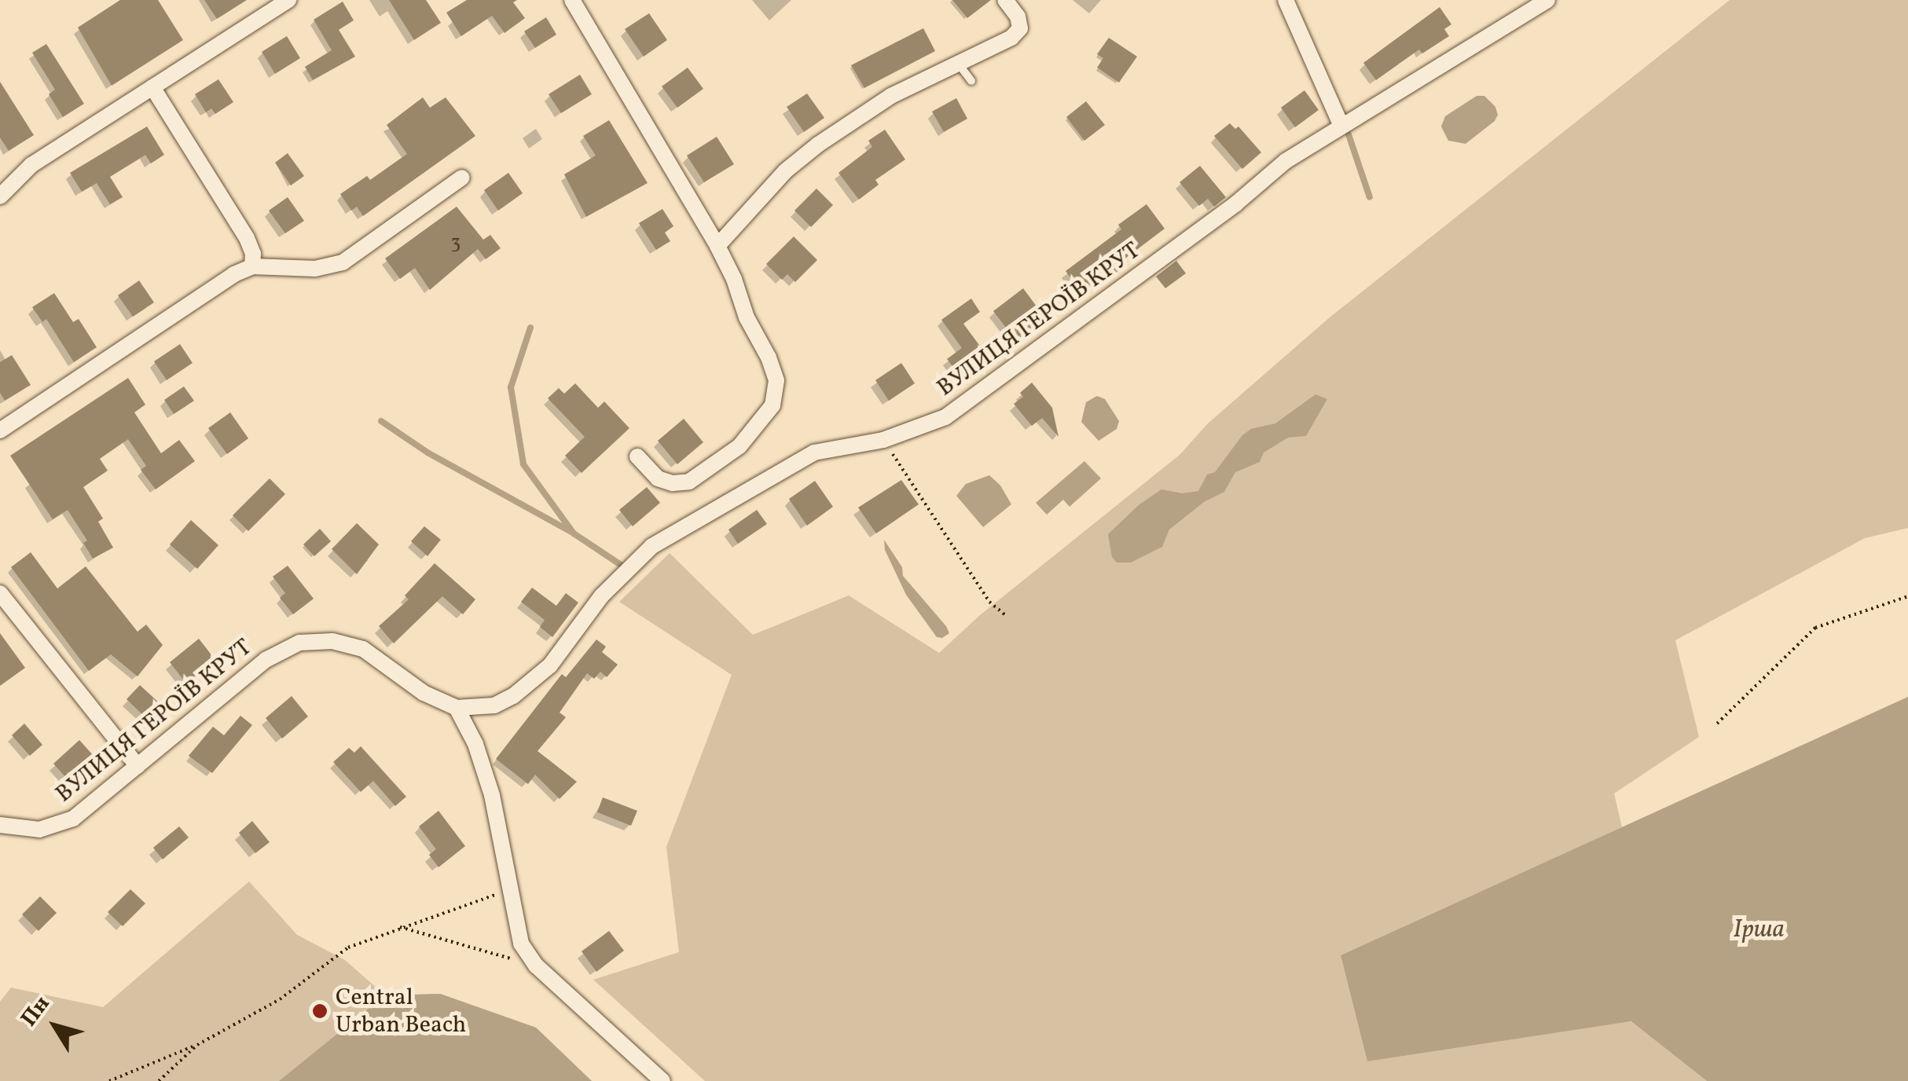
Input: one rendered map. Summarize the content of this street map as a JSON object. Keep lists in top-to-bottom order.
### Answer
{
  "streets": {
    "street": ["ВУЛИЦЯ ГЕРОЇВ КРУТ"]
  },
  "water": ["Ірша"],
  "places": ["Central Urban Beach"],
  "house_numbers": ["3"],
  "north": "top left"
}
